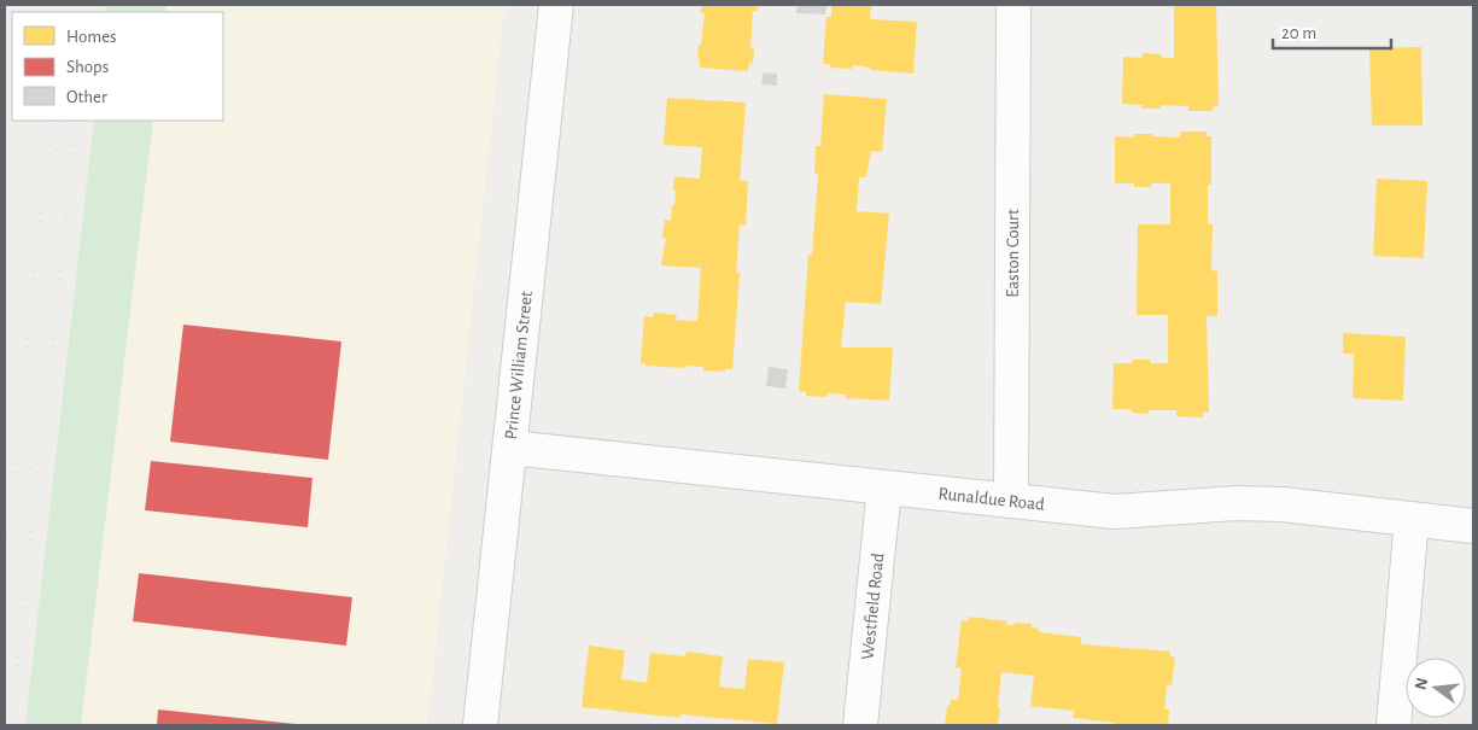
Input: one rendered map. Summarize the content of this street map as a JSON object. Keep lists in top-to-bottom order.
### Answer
{
  "streets": {
    "street": [
      "Easton Court",
      "Prince William Street",
      "Runaldue Road",
      "Westfield Road"
    ]
  },
  "crossings": [
    ["Easton Court", "Runaldue Road"],
    ["Prince William Street", "Runaldue Road"],
    ["Runaldue Road", "Westfield Road"]
  ],
  "legend": ["Homes", "Shops", "Other"],
  "scale_bar": "20 m",
  "north": "left"
}
